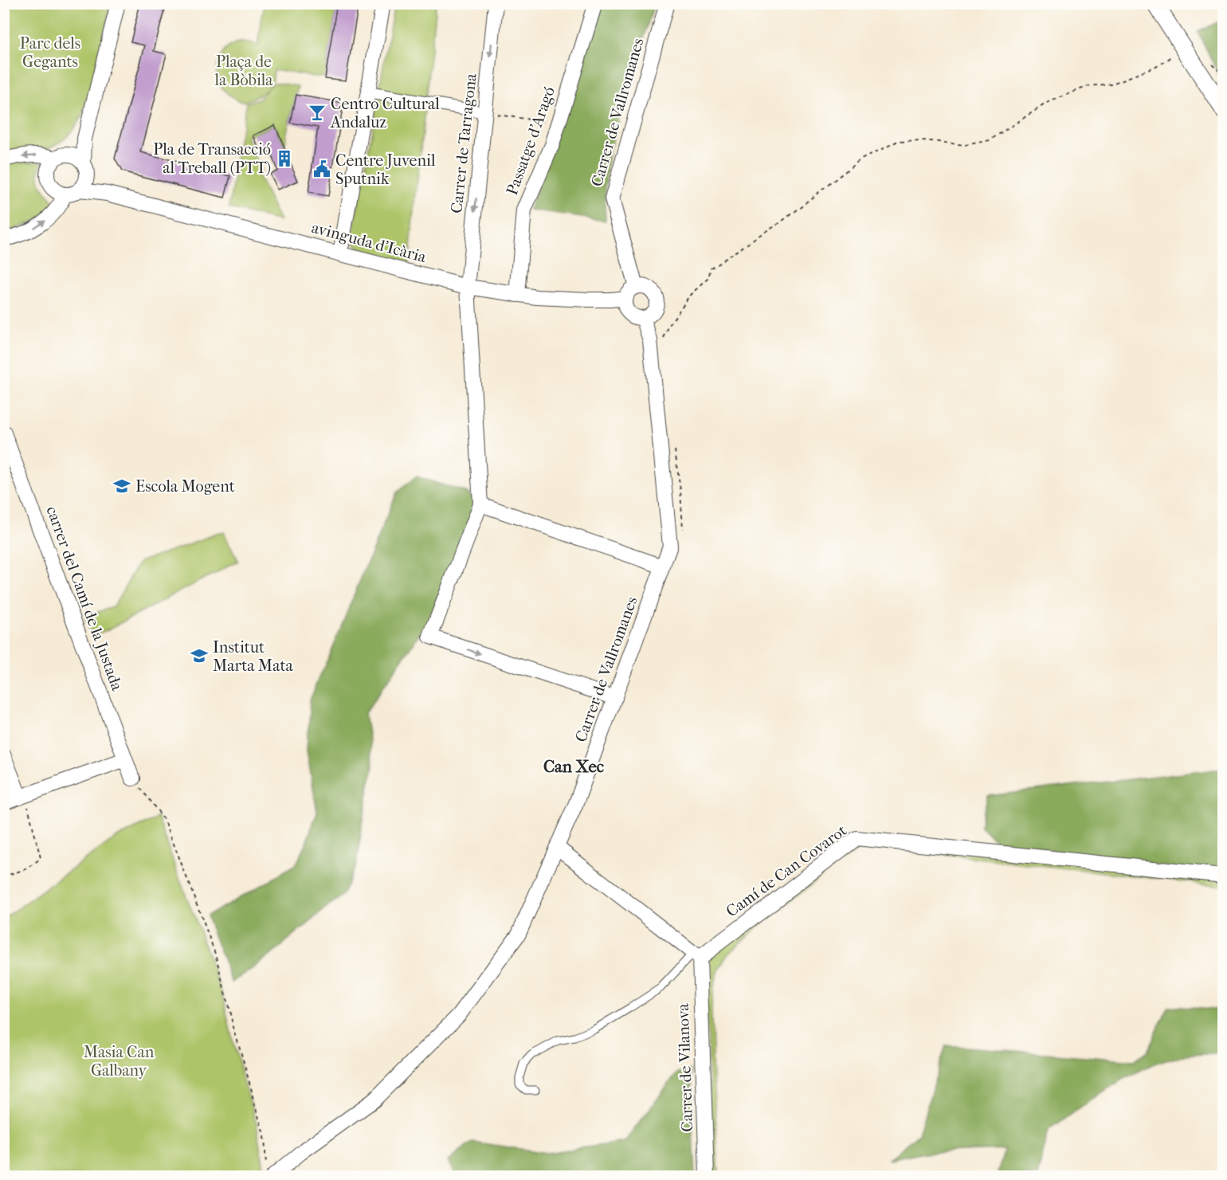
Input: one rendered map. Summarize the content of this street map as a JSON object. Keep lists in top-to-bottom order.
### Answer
{
  "streets": {
    "street": [
      "Carrer de Vallromanes",
      "Passatge d'Aragó",
      "Carrer de Tarragona",
      "avinguda d'Icària",
      "carrer del Camí de la Justada",
      "Camí de Can Covarot",
      "Carrer de Vilanova"
    ]
  },
  "crossings": [
    ["Carrer de Vallromanes", "avinguda d'Icària"],
    ["Passatge d'Aragó", "avinguda d'Icària"],
    ["Carrer de Tarragona", "avinguda d'Icària"],
    ["Camí de Can Covarot", "Carrer de Vilanova"]
  ],
  "districts": ["Can Xec"],
  "parks": ["Parc dels Gegants", "Plaça de la Bòbila", "Masia Can Galbany"],
  "places": {
    "bar": ["Centro Cultural Andaluz"],
    "building": ["Pla de Transacció al Treball (PTT)"],
    "public building": ["Centre Juvenil Sputnik"],
    "school or university": ["Escola Mogent", "Institut Marta Mata"]
  }
}
